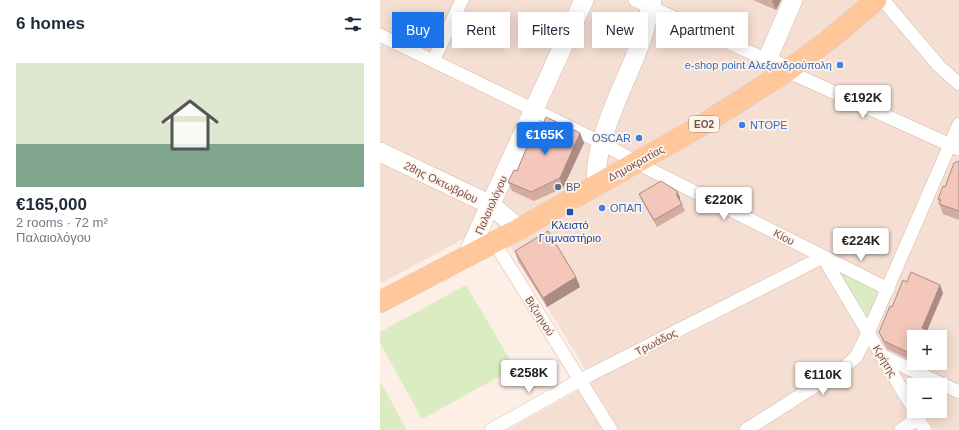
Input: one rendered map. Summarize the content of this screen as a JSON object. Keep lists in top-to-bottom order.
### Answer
{
  "streets": {
    "main road": ["ΕΟ2", "Δημοκρατίας"],
    "street": [
      "28ης Οκτωβρίου",
      "Παλαιολόγου",
      "Κίου",
      "Βιζυηνού",
      "Τρωάδος",
      "Κρήτης"
    ]
  },
  "crossings": [
    ["Δημοκρατίας", "28ης Οκτωβρίου"],
    ["Δημοκρατίας", "Παλαιολόγου"],
    ["Δημοκρατίας", "Κίου"],
    ["Δημοκρατίας", "Βιζυηνού"],
    ["28ης Οκτωβρίου", "Παλαιολόγου"],
    ["Παλαιολόγου", "Κίου"],
    ["Κίου", "Τρωάδος"],
    ["Κίου", "Κρήτης"],
    ["Βιζυηνού", "Τρωάδος"],
    ["Τρωάδος", "Κρήτης"]
  ],
  "places": {
    "other": [
      "e-shop point Αλεξανδρούπολη",
      "ΝΤΟΡΕ",
      "OSCAR",
      "BP",
      "ΟΠΑΠ"
    ],
    "transit": ["Κλειστό Γυμναστήριο"]
  },
  "page": {
    "heading": "6 homes",
    "chip": [
      "Buy",
      "Rent",
      "Filters",
      "New",
      "Apartment"
    ],
    "list": [
      {
        "name": "€165,000",
        "note": "2 rooms · 72 m² · Παλαιολόγου"
      }
    ],
    "price": [
      "€192K",
      "€165K",
      "€220K",
      "€224K",
      "€258K",
      "€110K"
    ],
    "map_buttons": ["+", "−"]
  }
}
